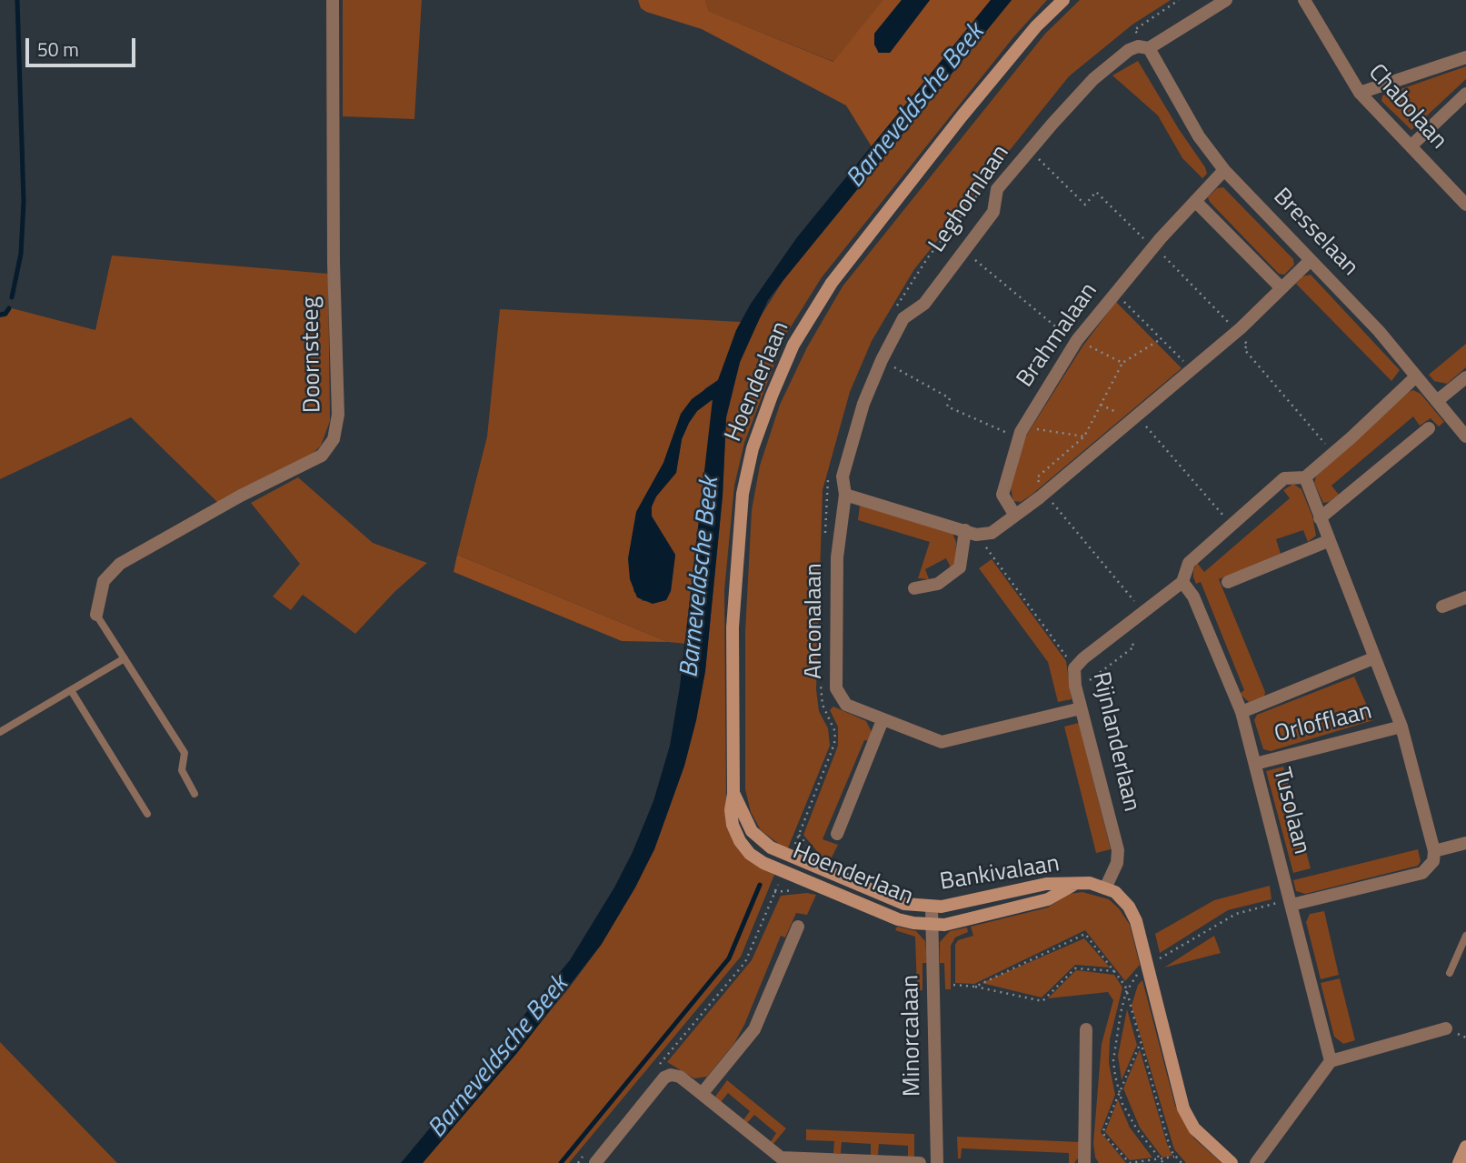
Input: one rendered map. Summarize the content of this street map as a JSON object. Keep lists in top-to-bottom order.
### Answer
{
  "streets": {
    "street": [
      "Chabolaan",
      "Leghornlaan",
      "Bresselaan",
      "Brahmalaan",
      "Doornsteeg",
      "Hoenderlaan",
      "Anconalaan",
      "Orlofflaan",
      "Rijnlanderlaan",
      "Tusolaan",
      "Bankivalaan",
      "Minorcalaan"
    ]
  },
  "crossings": [
    ["Leghornlaan", "Bresselaan"],
    ["Leghornlaan", "Anconalaan"],
    ["Bresselaan", "Brahmalaan"],
    ["Bresselaan", "Rijnlanderlaan"],
    ["Hoenderlaan", "Bankivalaan"],
    ["Hoenderlaan", "Minorcalaan"],
    ["Anconalaan", "Rijnlanderlaan"],
    ["Orlofflaan", "Rijnlanderlaan"],
    ["Orlofflaan", "Tusolaan"],
    ["Rijnlanderlaan", "Tusolaan"],
    ["Rijnlanderlaan", "Bankivalaan"],
    ["Bankivalaan", "Minorcalaan"]
  ],
  "water": ["Barneveldsche Beek"],
  "scale_bar": "50 m"
}
